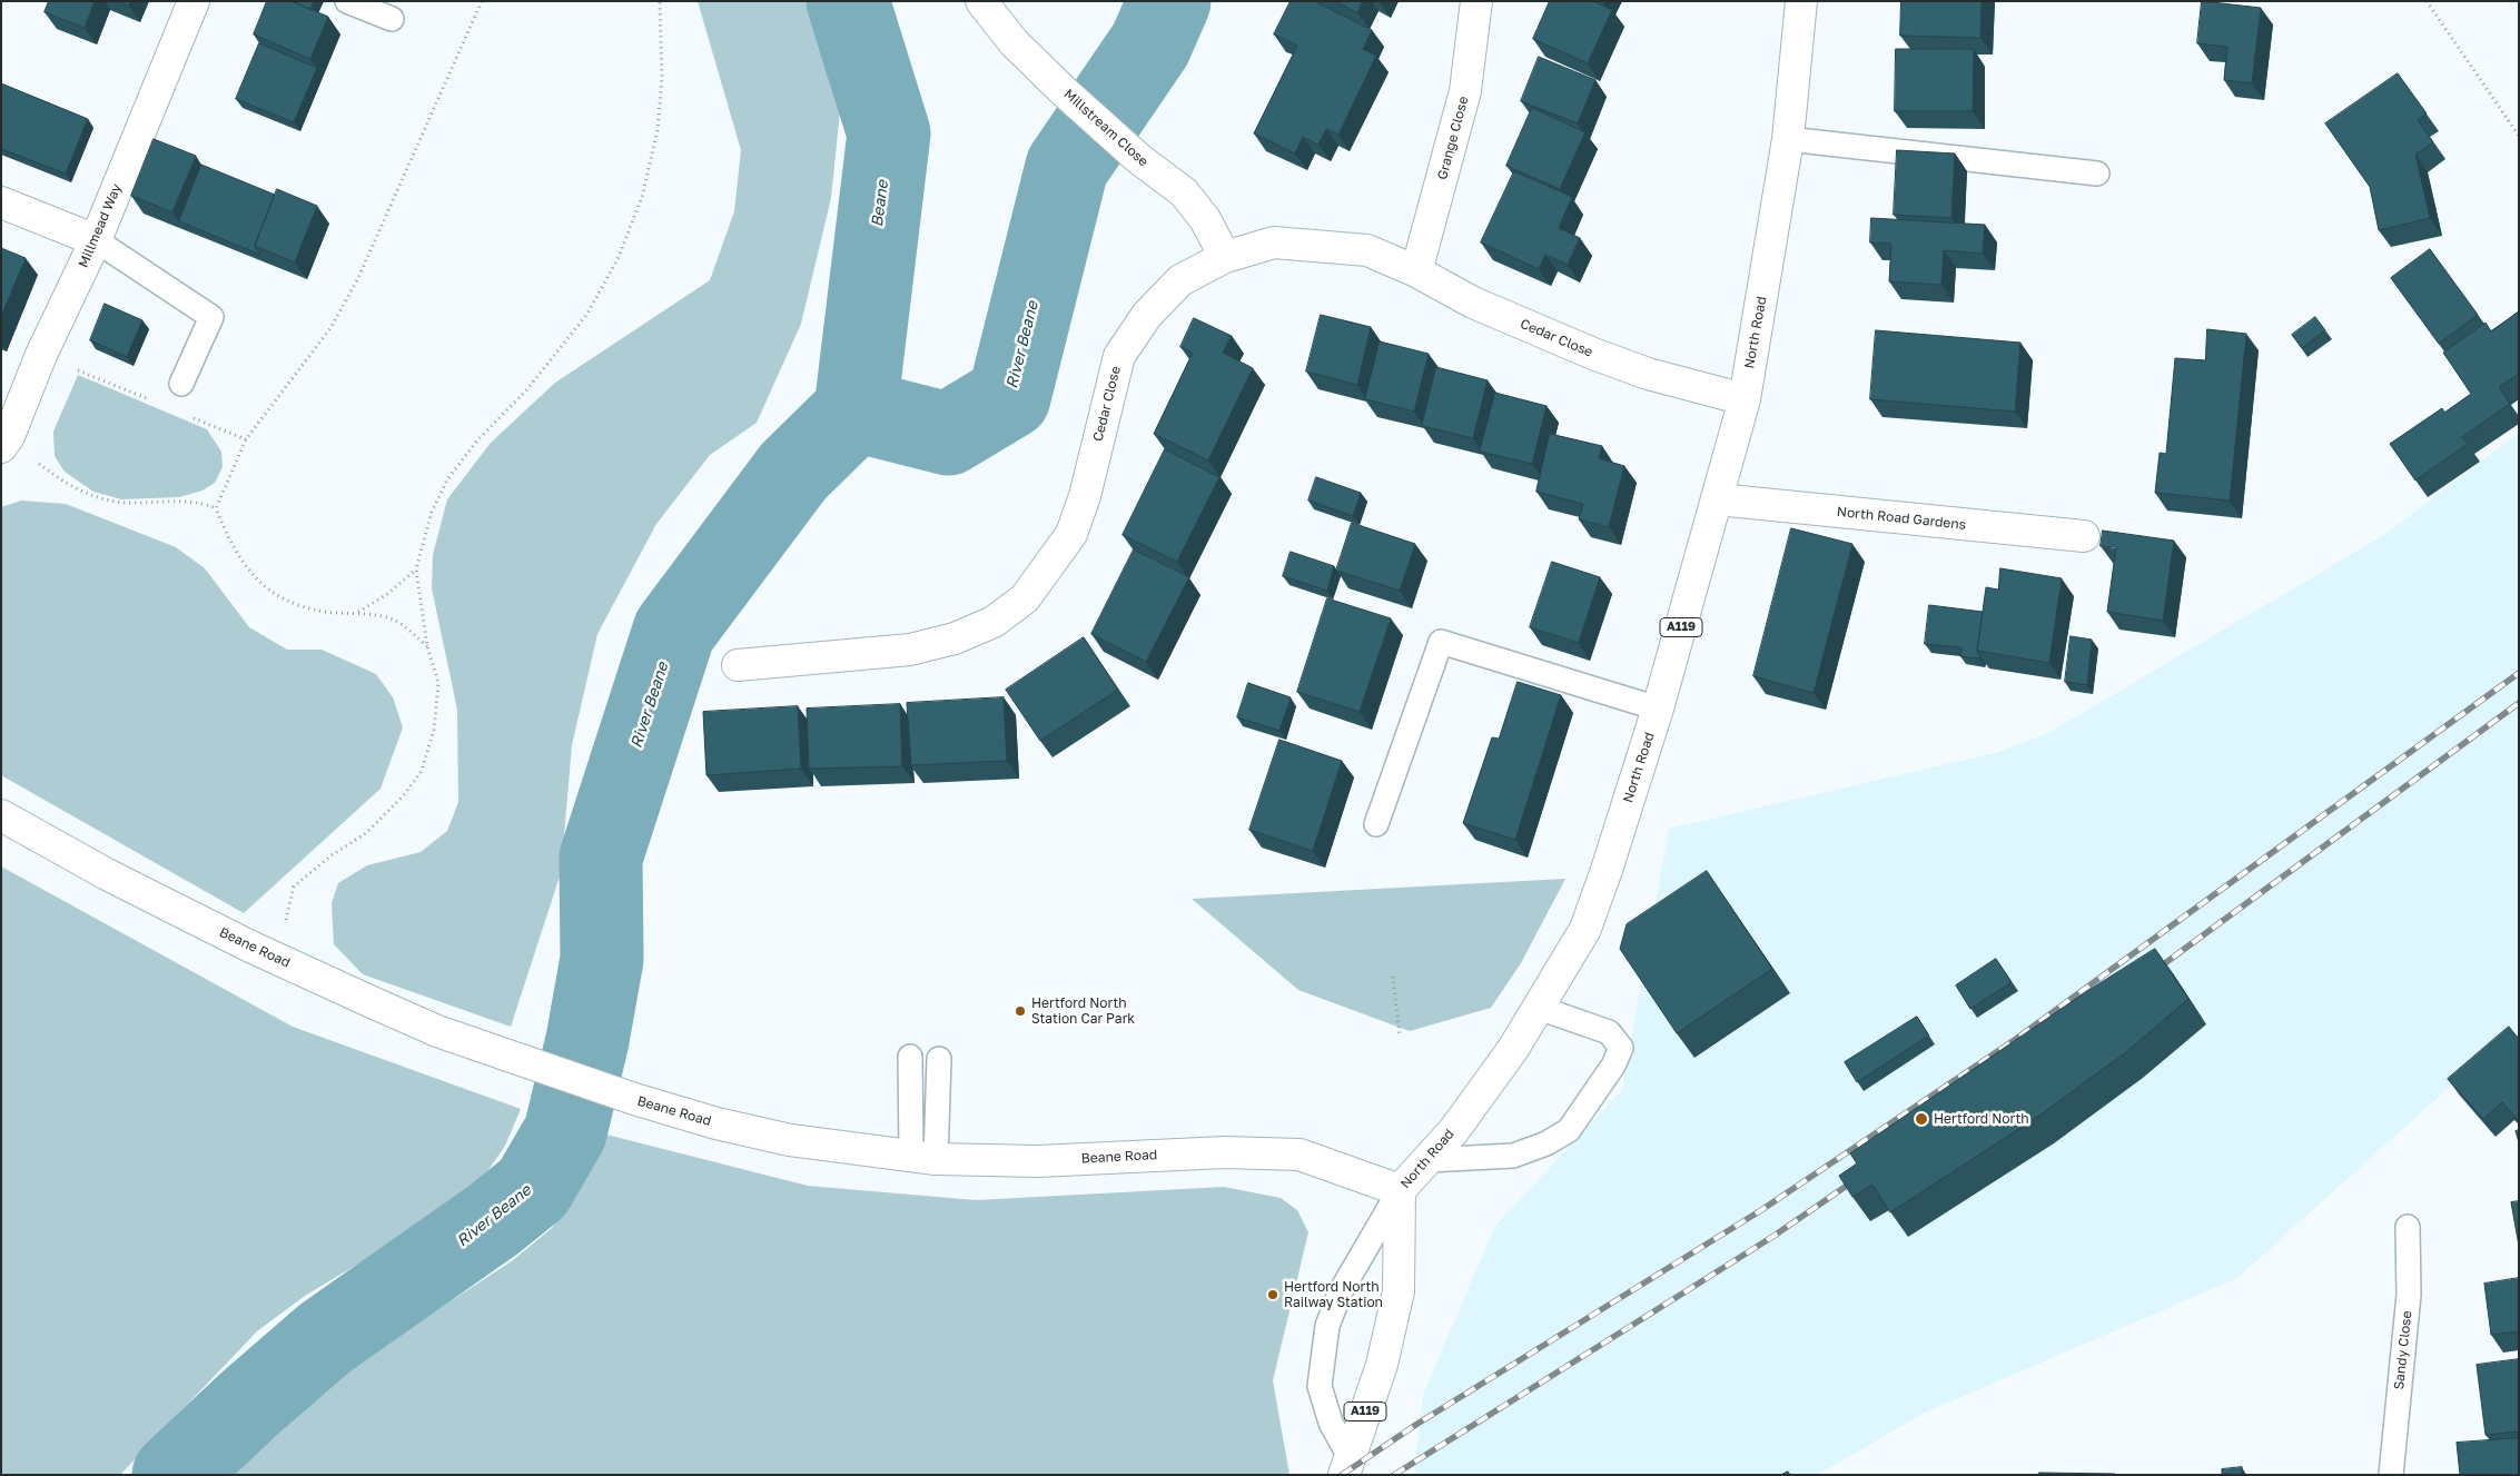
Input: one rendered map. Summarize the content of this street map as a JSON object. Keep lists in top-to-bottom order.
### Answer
{
  "streets": {
    "street": [
      "Millstream Close",
      "Grange Close",
      "Millmead Way",
      "North Road",
      "Cedar Close",
      "North Road Gardens",
      "A119",
      "Beane Road"
    ],
    "lane": ["Sandy Close"]
  },
  "crossings": [
    ["Millstream Close", "Cedar Close"],
    ["Grange Close", "Cedar Close"],
    ["North Road", "Cedar Close"],
    ["North Road", "North Road Gardens"],
    ["North Road", "Beane Road"]
  ],
  "water": ["Beane", "River Beane"],
  "places": ["Hertford North Station Car Park", "Hertford North", "Hertford North Railway Station"]
}
